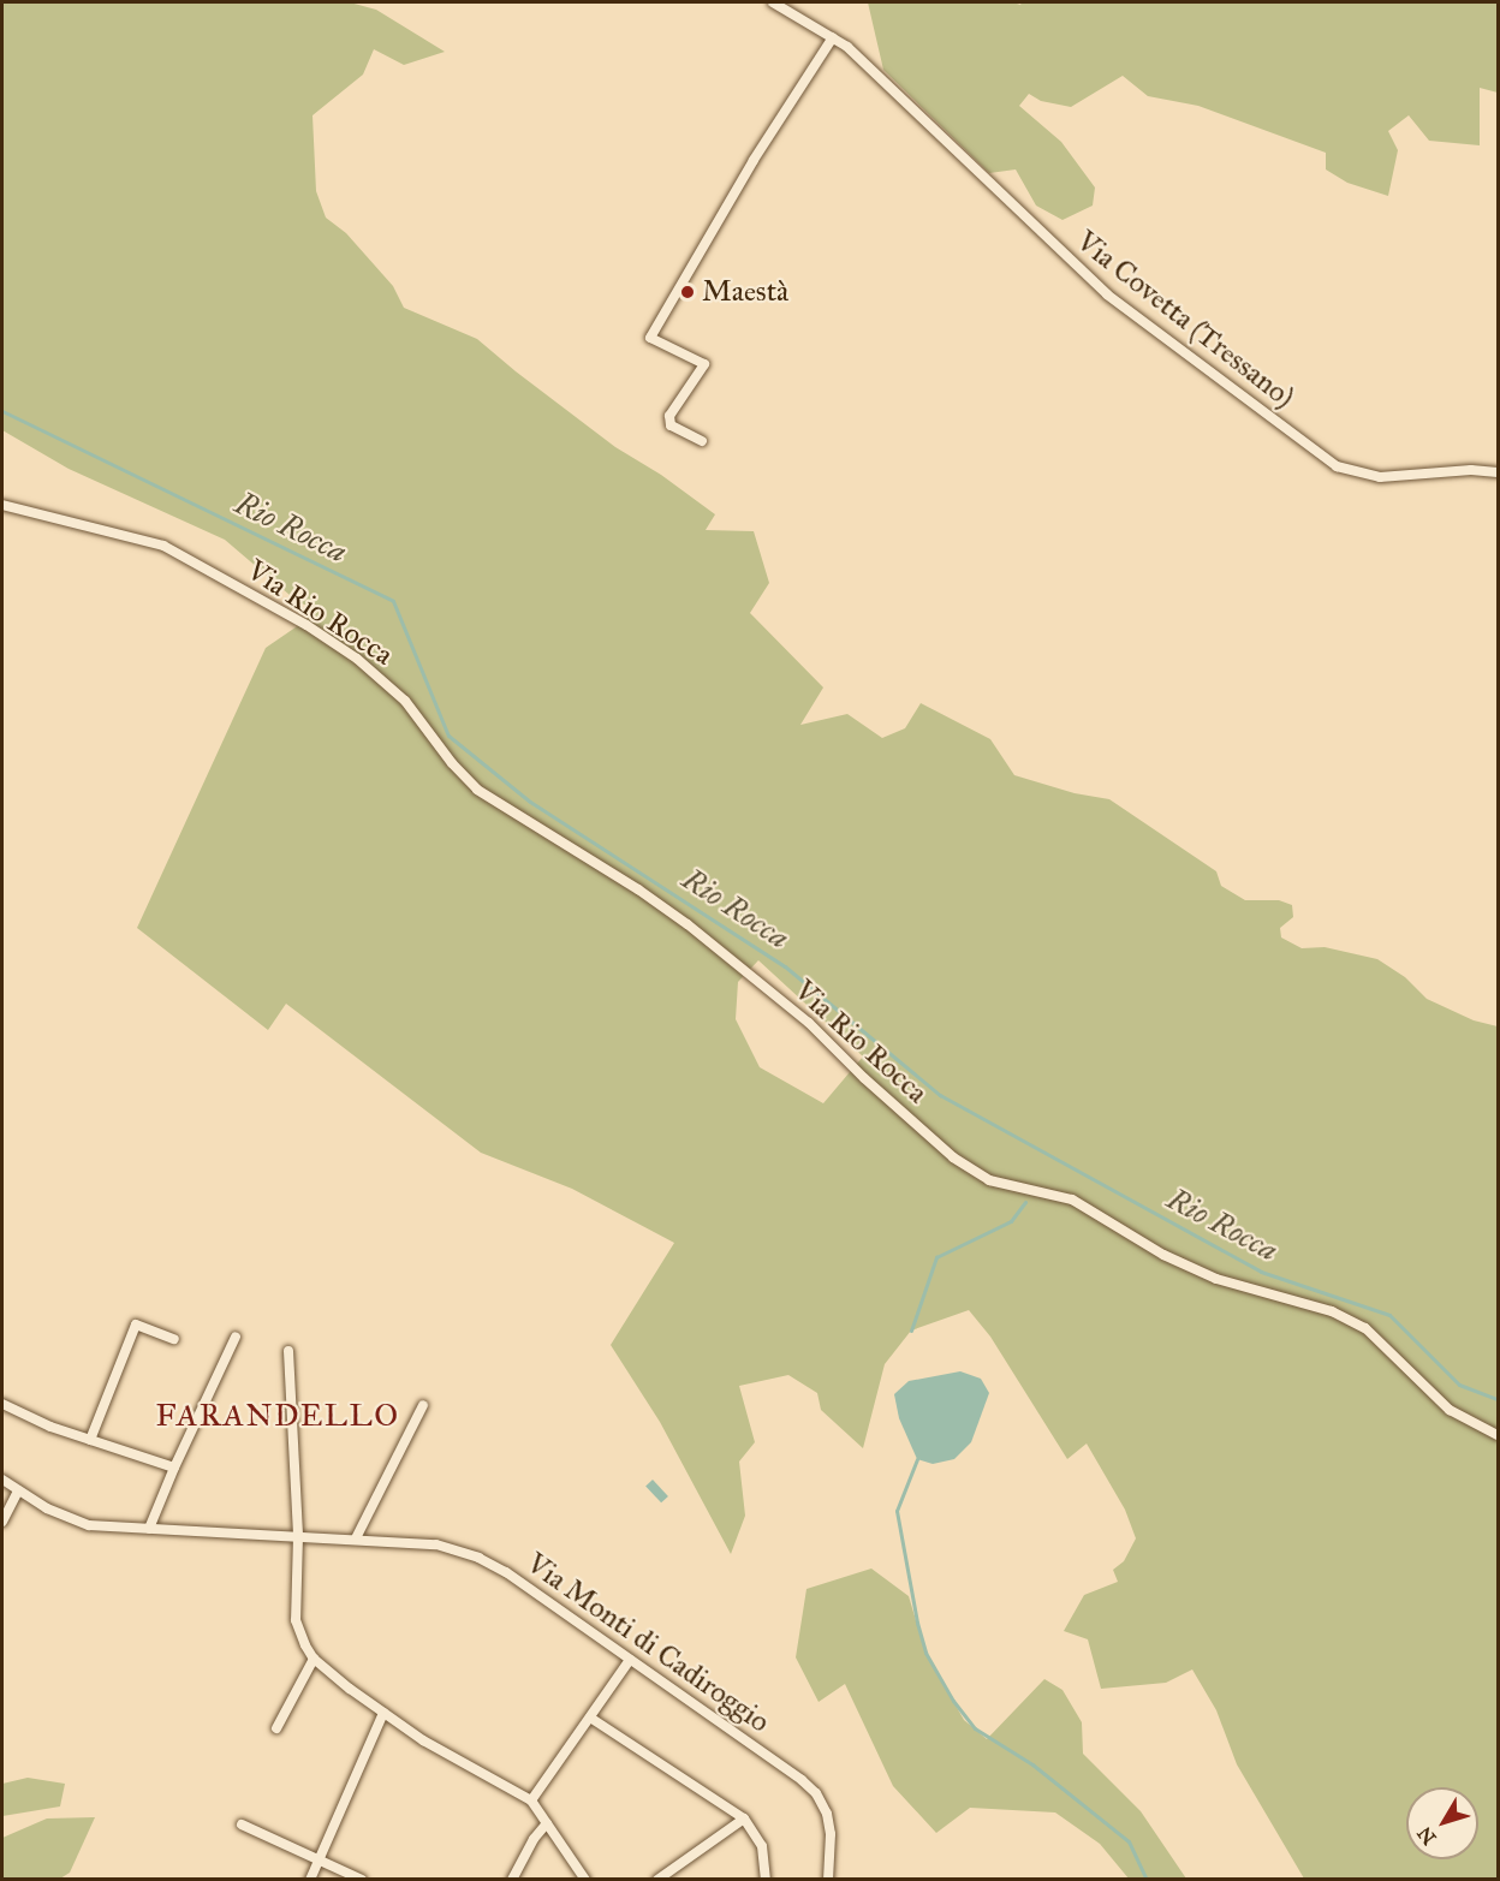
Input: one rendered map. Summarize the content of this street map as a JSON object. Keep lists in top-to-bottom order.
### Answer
{
  "streets": {
    "street": ["Via Covetta (Tressano)", "Via Rio Rocca", "Via Monti di Cadiroggio"]
  },
  "districts": ["FARANDELLO"],
  "water": ["Rio Rocca"],
  "places": ["Maestà"],
  "north": "bottom left"
}
